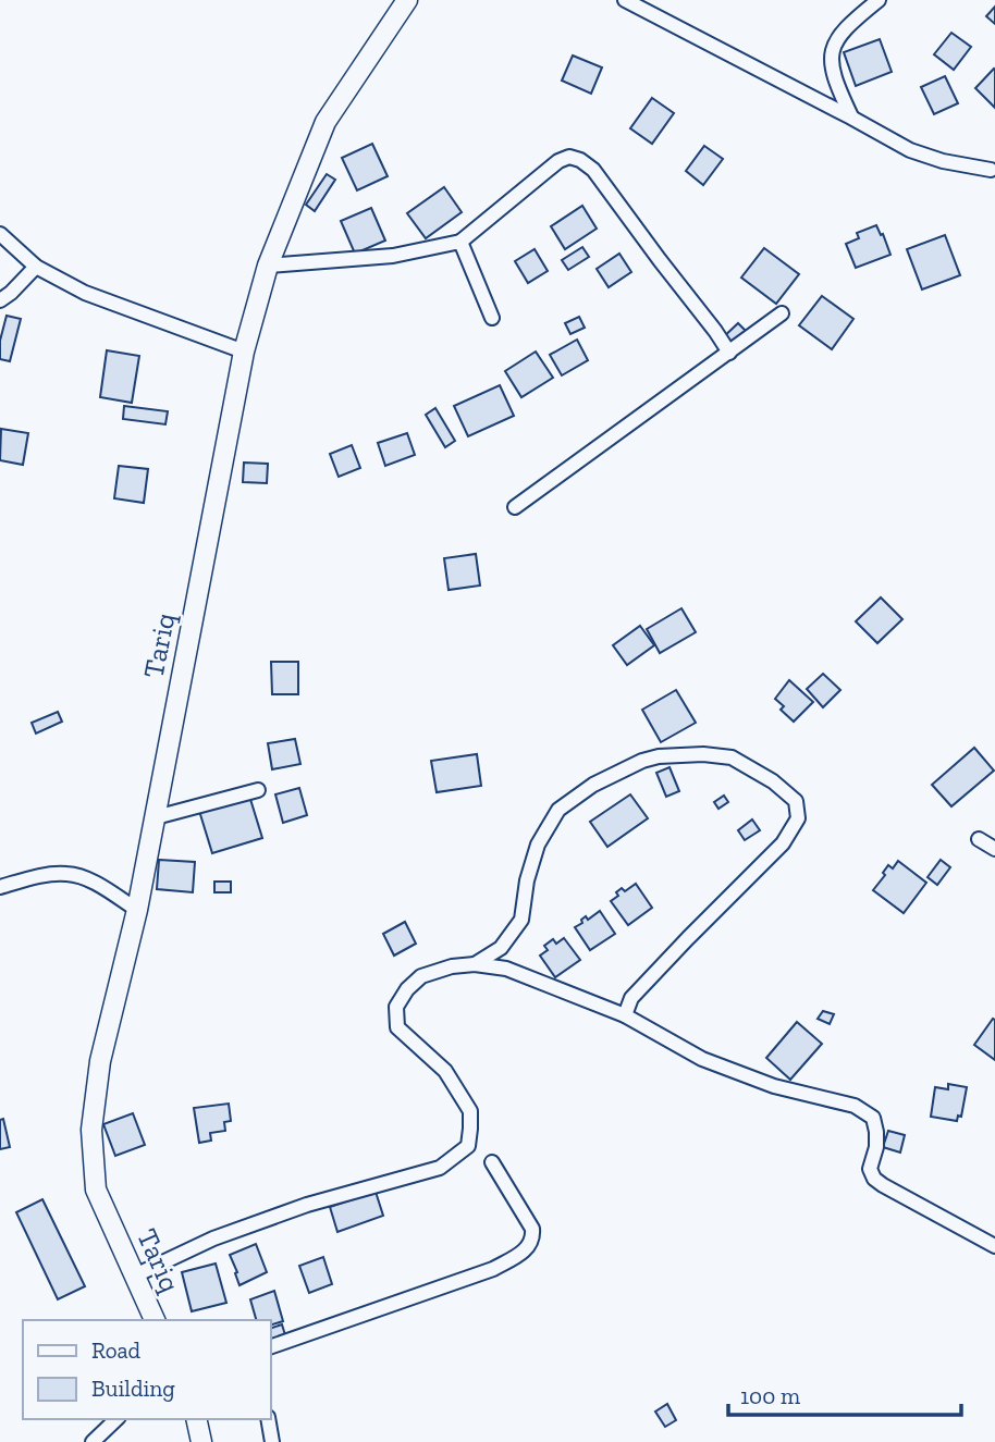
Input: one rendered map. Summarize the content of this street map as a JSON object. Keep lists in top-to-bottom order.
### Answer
{
  "streets": {
    "main road": ["Tariq"]
  },
  "legend": ["Road", "Building"],
  "scale_bar": "100 m"
}
